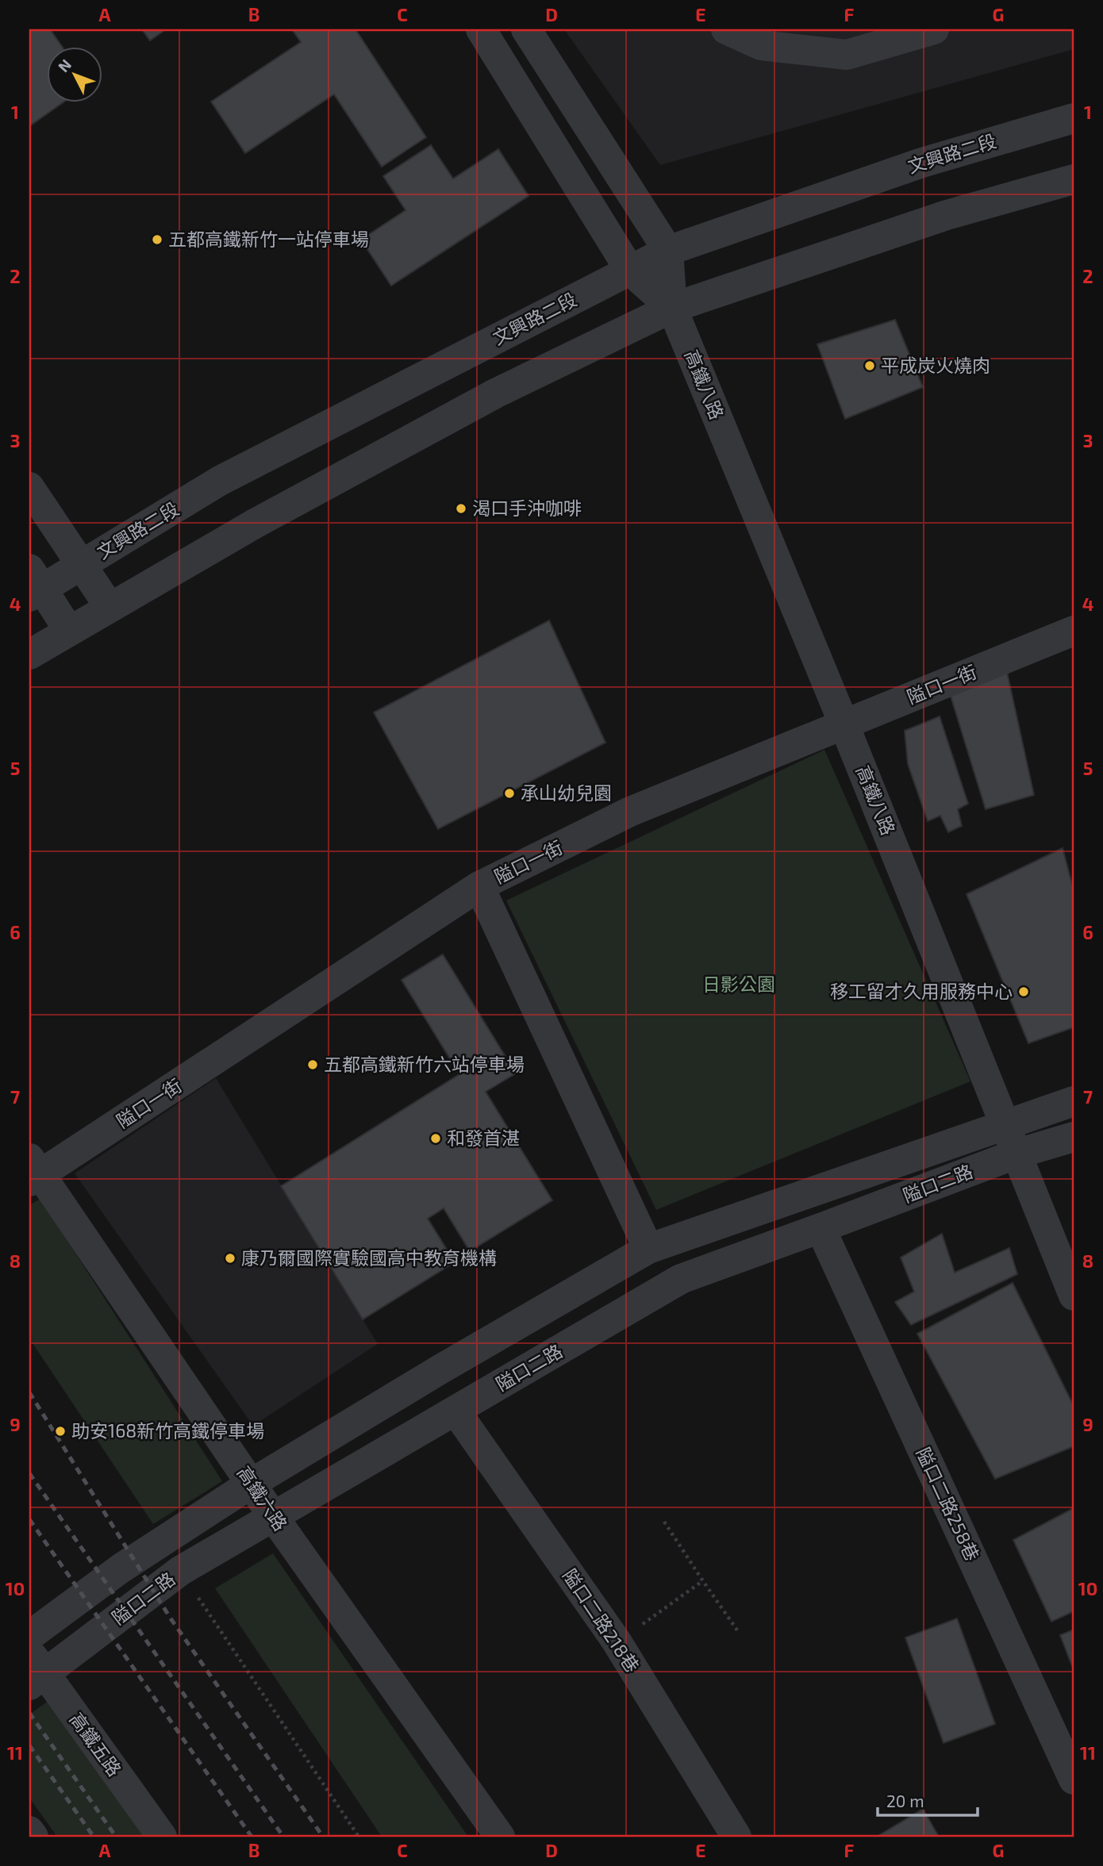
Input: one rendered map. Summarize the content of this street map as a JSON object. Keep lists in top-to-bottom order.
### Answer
{
  "streets": {
    "street": [
      "文興路二段",
      "高鐵八路",
      "隘口一街",
      "隘口二路",
      "高鐵六路",
      "隘口二路258巷",
      "隘口二路218巷",
      "高鐵五路"
    ]
  },
  "crossings": [
    ["文興路二段", "高鐵八路"],
    ["高鐵八路", "隘口一街"],
    ["高鐵八路", "隘口二路"],
    ["隘口一街", "高鐵六路"],
    ["隘口二路", "高鐵六路"],
    ["隘口二路", "隘口二路258巷"],
    ["隘口二路", "隘口二路218巷"],
    ["隘口二路", "高鐵五路"]
  ],
  "parks": ["日影公園"],
  "places": [
    "五都高鐵新竹一站停車場",
    "平成炭火燒肉",
    "渴口手沖咖啡",
    "承山幼兒園",
    "移工留才久用服務中心",
    "五都高鐵新竹六站停車場",
    "和發首湛",
    "康乃爾國際實驗國高中教育機構",
    "助安168新竹高鐵停車場"
  ],
  "scale_bar": "20 m",
  "north": "top left",
  "grid": {
    "columns": [
      "A",
      "B",
      "C",
      "D",
      "E",
      "F",
      "G"
    ],
    "rows": [
      "1",
      "2",
      "3",
      "4",
      "5",
      "6",
      "7",
      "8",
      "9",
      "10",
      "11"
    ]
  }
}
